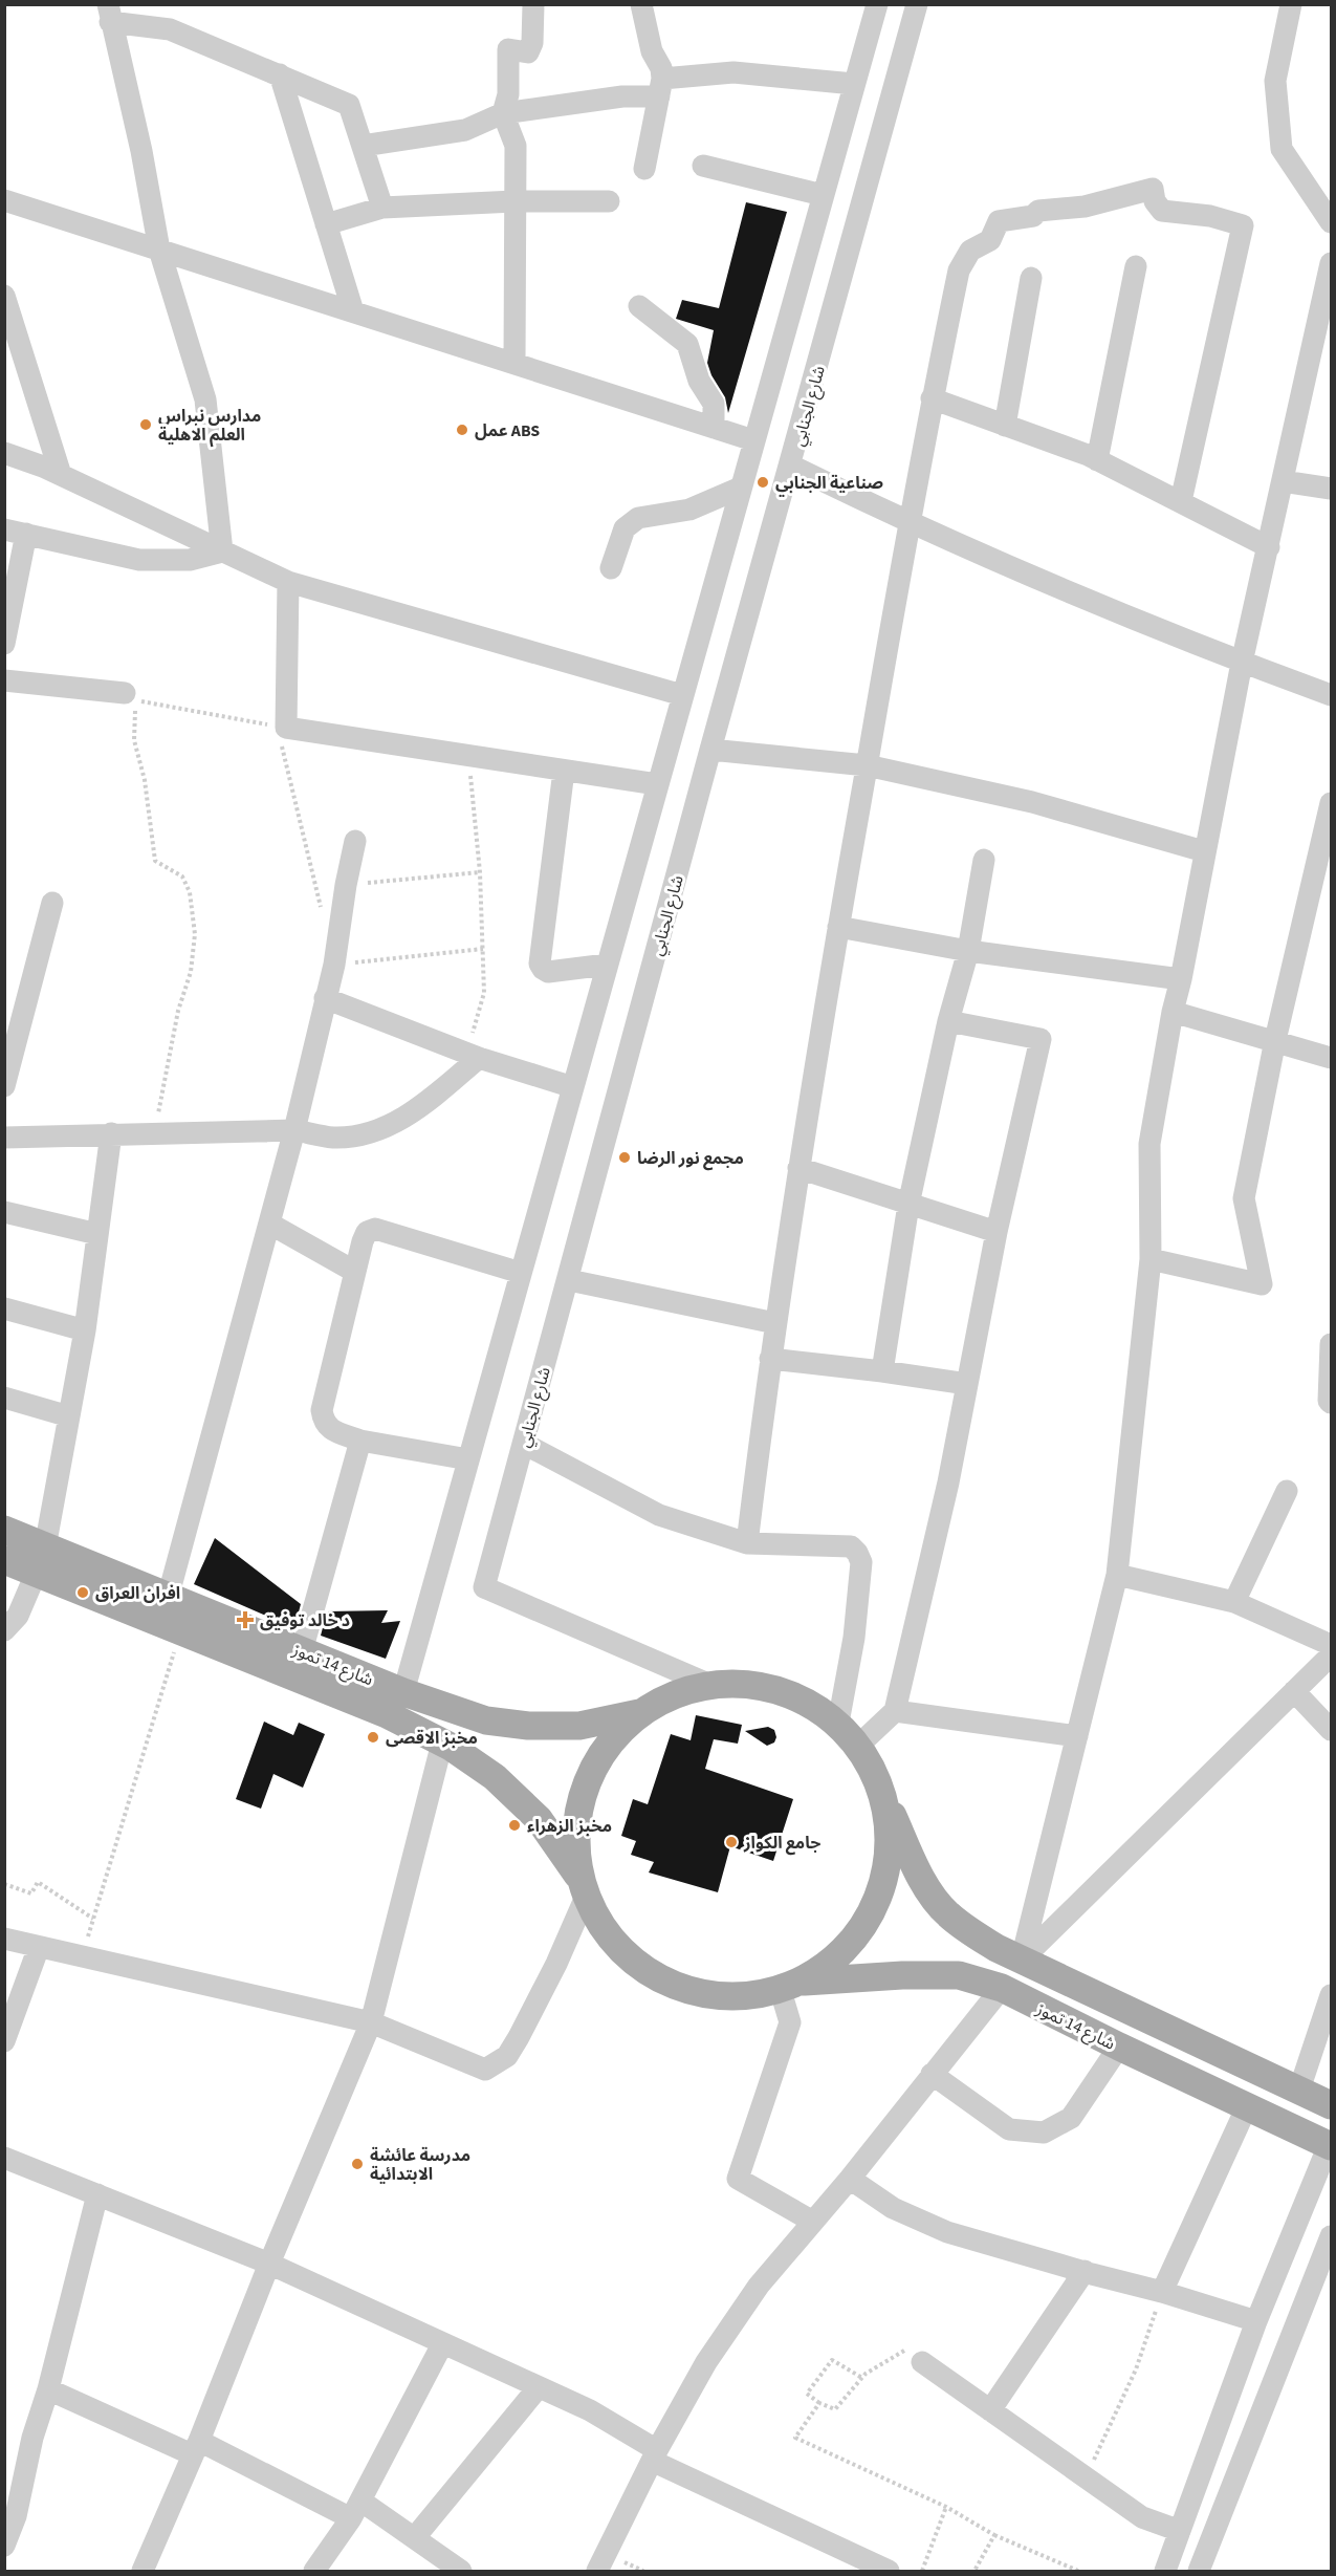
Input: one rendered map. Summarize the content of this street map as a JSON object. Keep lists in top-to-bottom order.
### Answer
{
  "streets": {
    "main road": ["شارع 14 تموز"],
    "street": ["شارع الجنابي"]
  },
  "places": {
    "other": [
      "مدارس نبراس العلم الاهلية",
      "عمل ABS",
      "صناعية الجنابي",
      "مجمع نور الرضا",
      "افران العراق",
      "مخبز الاقصى",
      "مخبز الزهراء",
      "جامع الكواز",
      "مدرسة عائشة الابتدائية"
    ],
    "health": ["د خالد توفيق"]
  }
}
